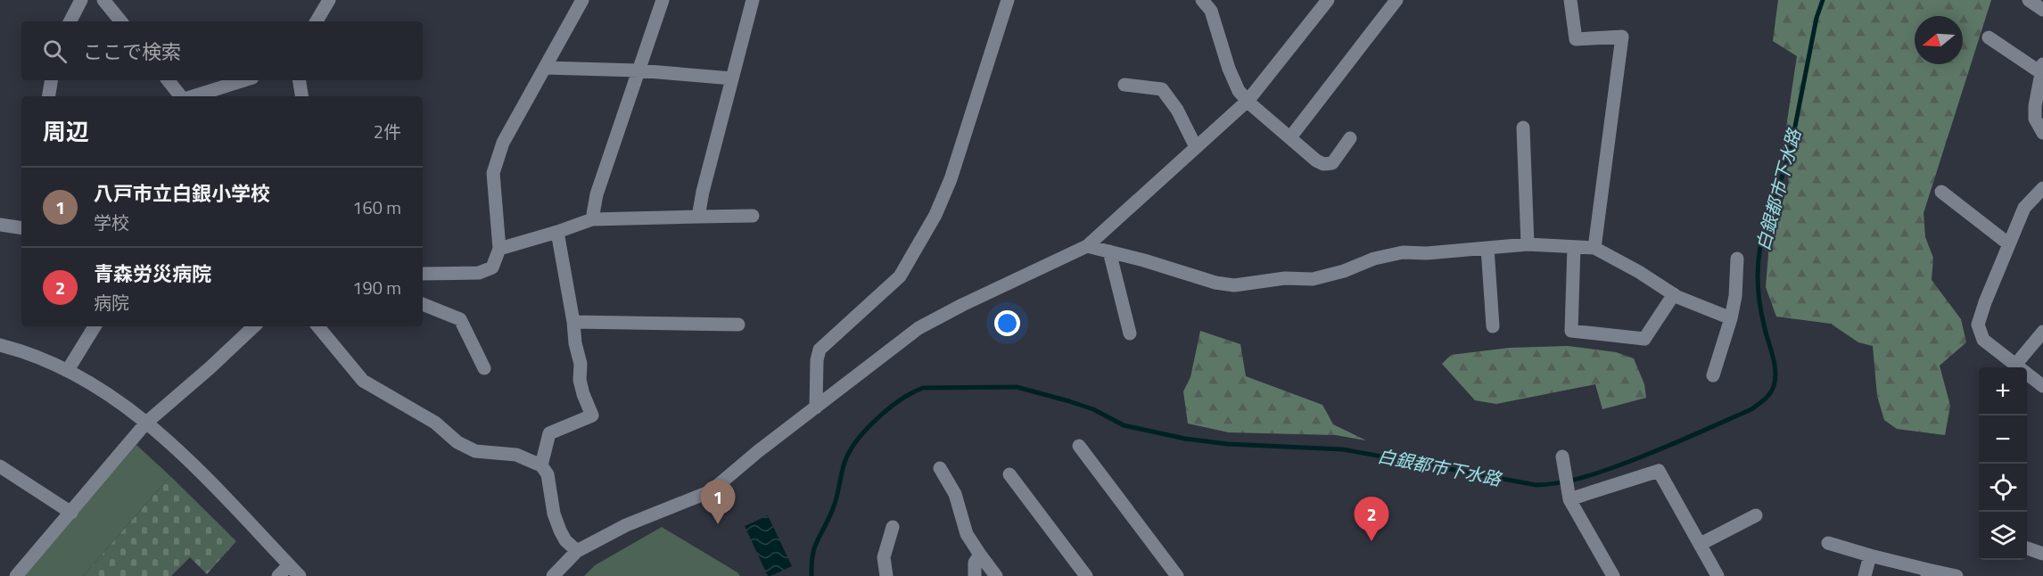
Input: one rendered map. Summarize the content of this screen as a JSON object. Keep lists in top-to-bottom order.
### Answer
{
  "water": ["白銀都市下水路"],
  "north": "left",
  "page": {
    "search": "ここで検索",
    "heading": ["周辺", "2件"],
    "list": [
      {
        "mark": "1",
        "name": "八戸市立白銀小学校",
        "note": "学校",
        "value": "160 m"
      },
      {
        "mark": "2",
        "name": "青森労災病院",
        "note": "病院",
        "value": "190 m"
      }
    ],
    "map_buttons": ["+", "−"],
    "pins": ["1", "2"]
  }
}
